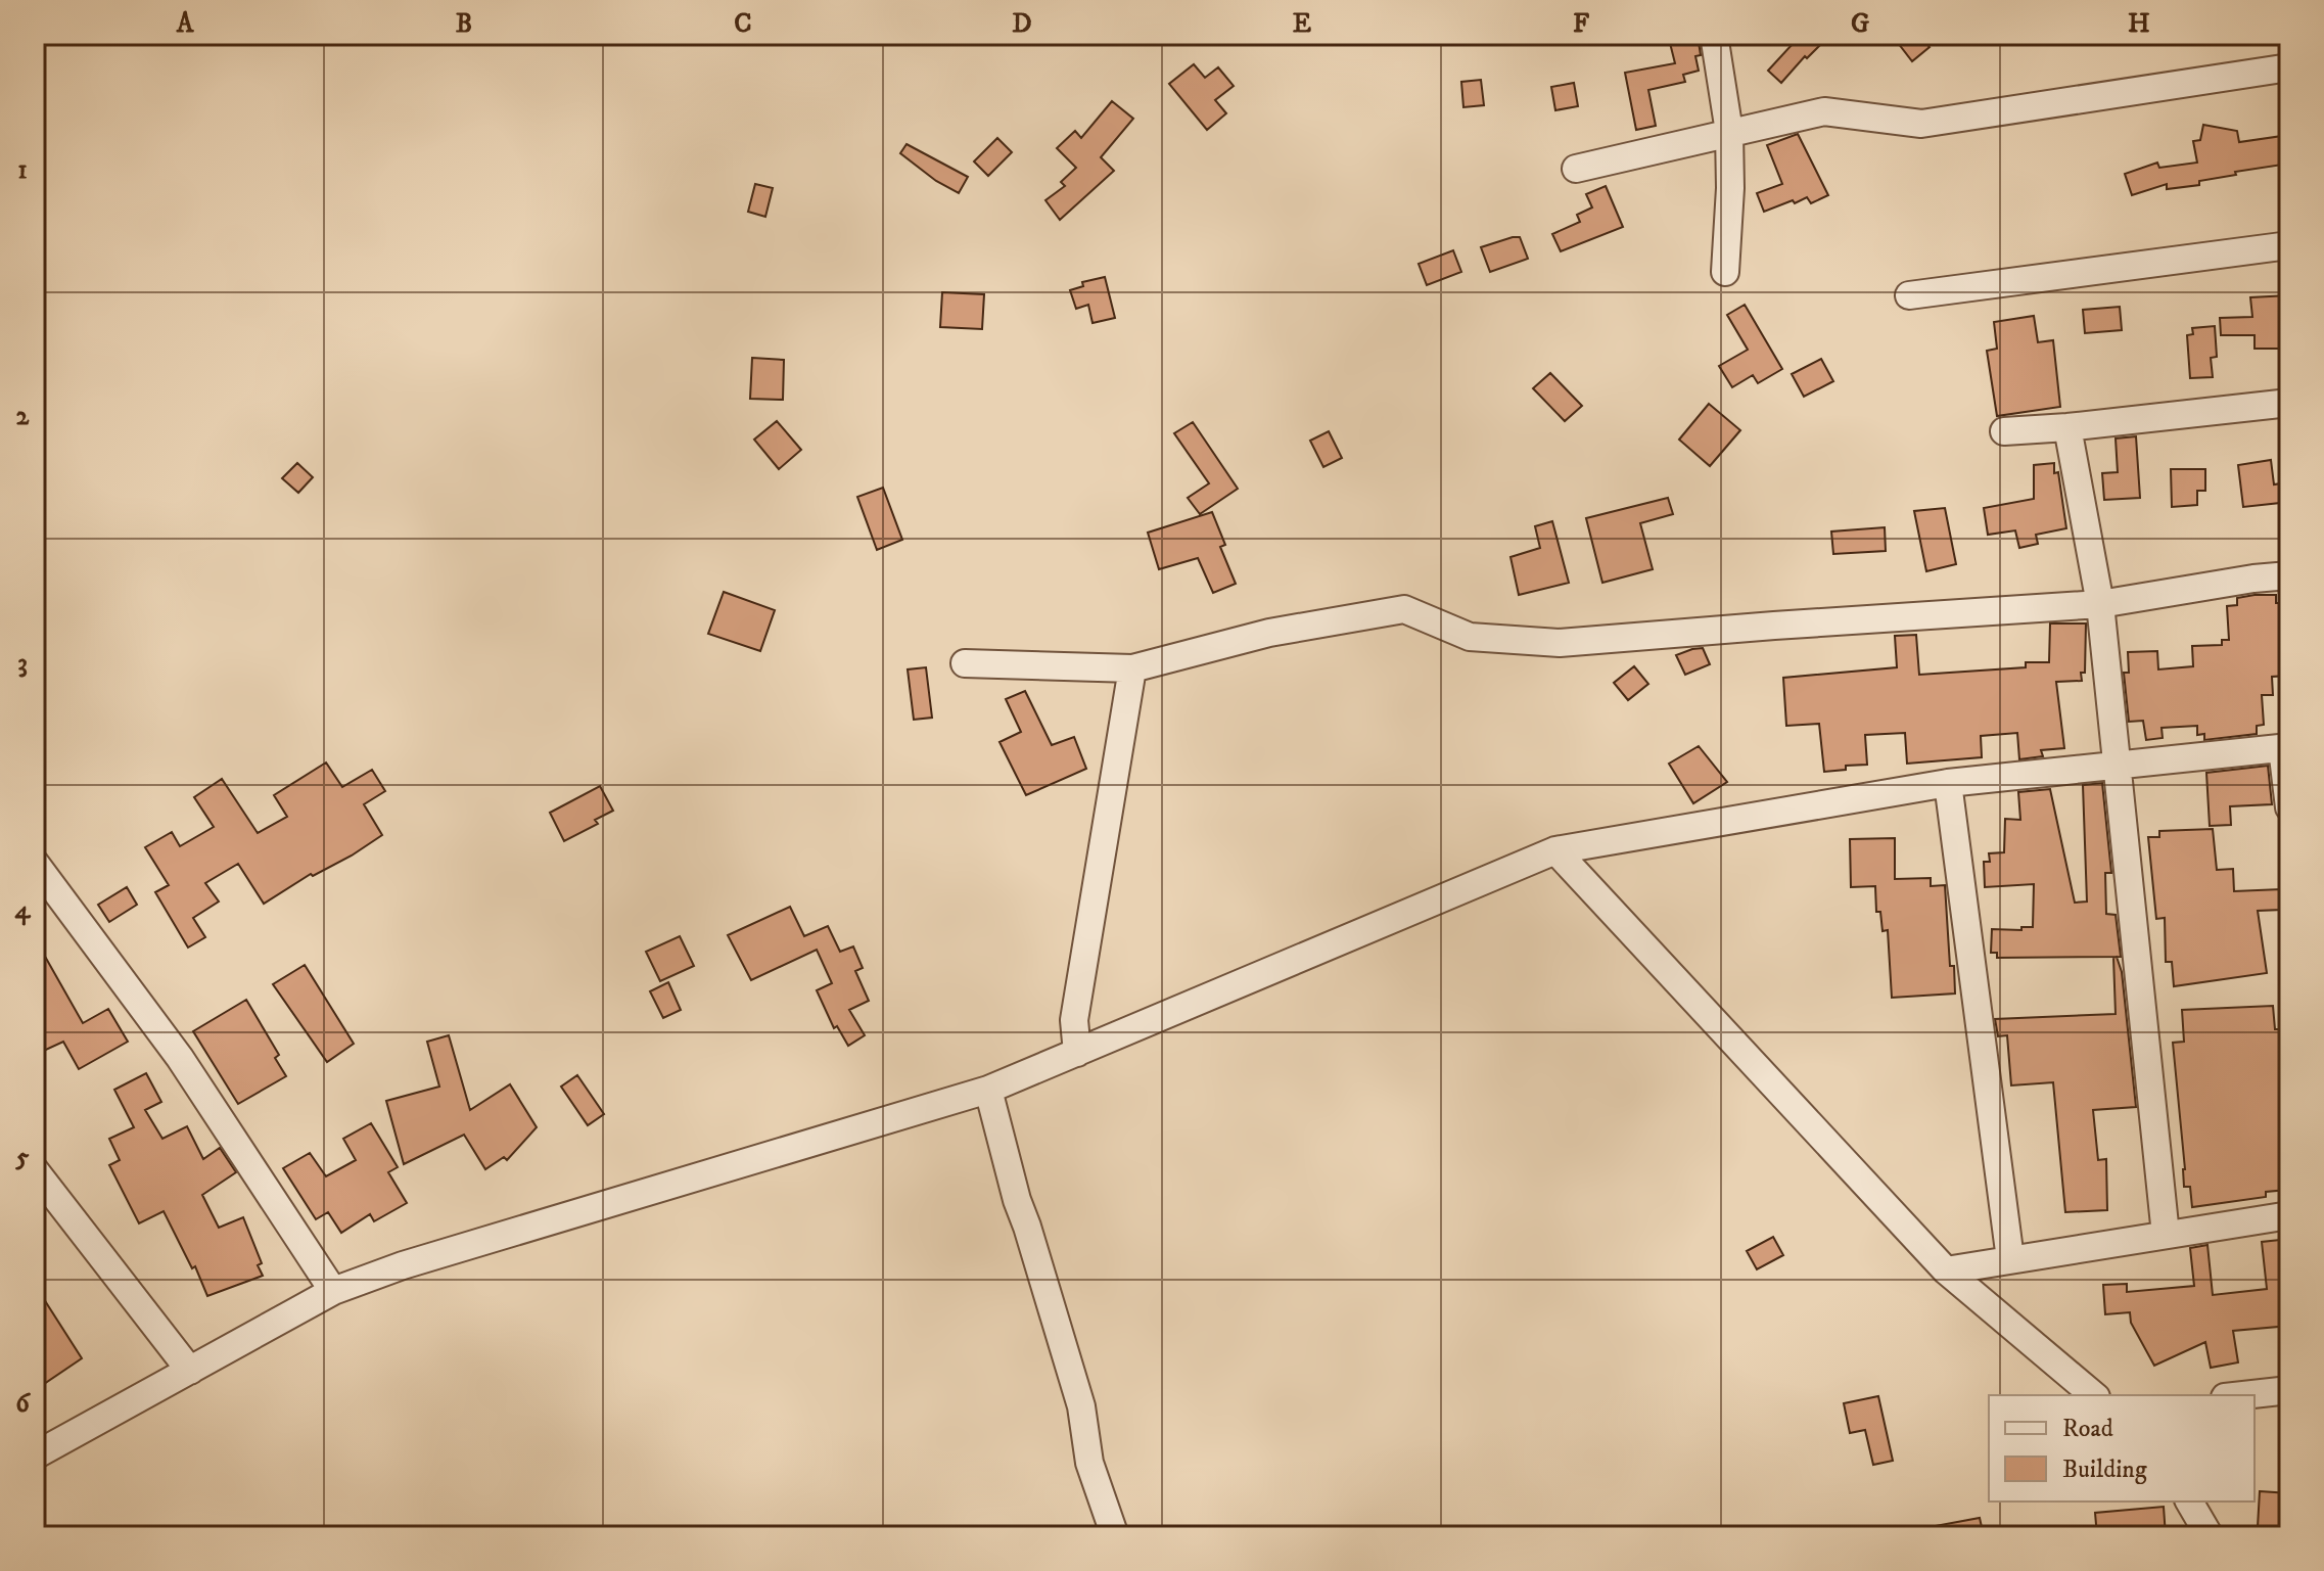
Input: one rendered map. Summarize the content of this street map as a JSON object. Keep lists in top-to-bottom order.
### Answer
{
  "legend": ["Road", "Building"],
  "grid": {
    "columns": [
      "A",
      "B",
      "C",
      "D",
      "E",
      "F",
      "G",
      "H"
    ],
    "rows": [
      "1",
      "2",
      "3",
      "4",
      "5",
      "6"
    ]
  }
}
